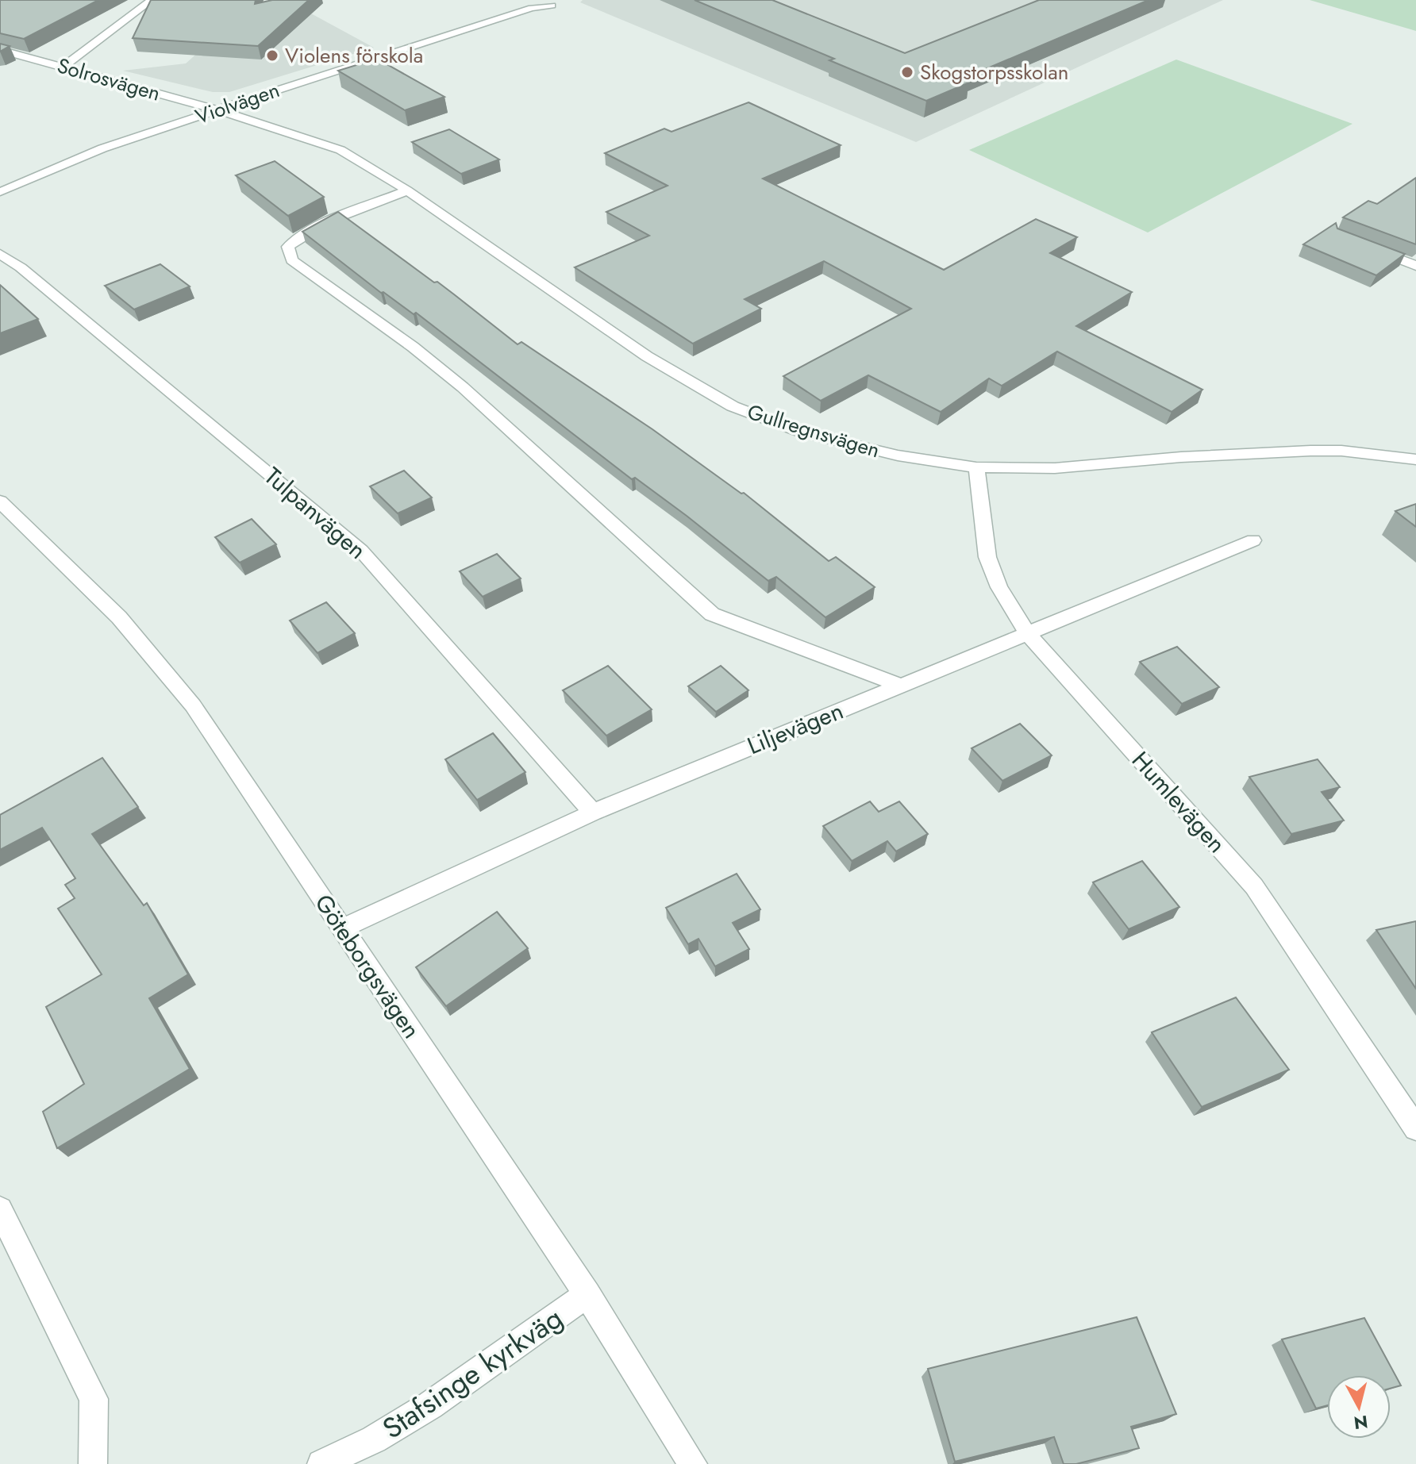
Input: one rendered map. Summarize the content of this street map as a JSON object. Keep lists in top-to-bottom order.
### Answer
{
  "streets": {
    "street": [
      "Solrosvägen",
      "Violvägen",
      "Gullregnsvägen",
      "Tulpanvägen",
      "Liljevägen",
      "Humlevägen",
      "Göteborgsvägen",
      "Stafsinge kyrkväg"
    ]
  },
  "crossings": [
    ["Solrosvägen", "Violvägen"],
    ["Solrosvägen", "Gullregnsvägen"],
    ["Violvägen", "Gullregnsvägen"],
    ["Gullregnsvägen", "Humlevägen"],
    ["Tulpanvägen", "Liljevägen"],
    ["Liljevägen", "Humlevägen"],
    ["Liljevägen", "Göteborgsvägen"],
    ["Göteborgsvägen", "Stafsinge kyrkväg"]
  ],
  "places": ["Violens förskola", "Skogstorpsskolan"],
  "north": "bottom"
}
